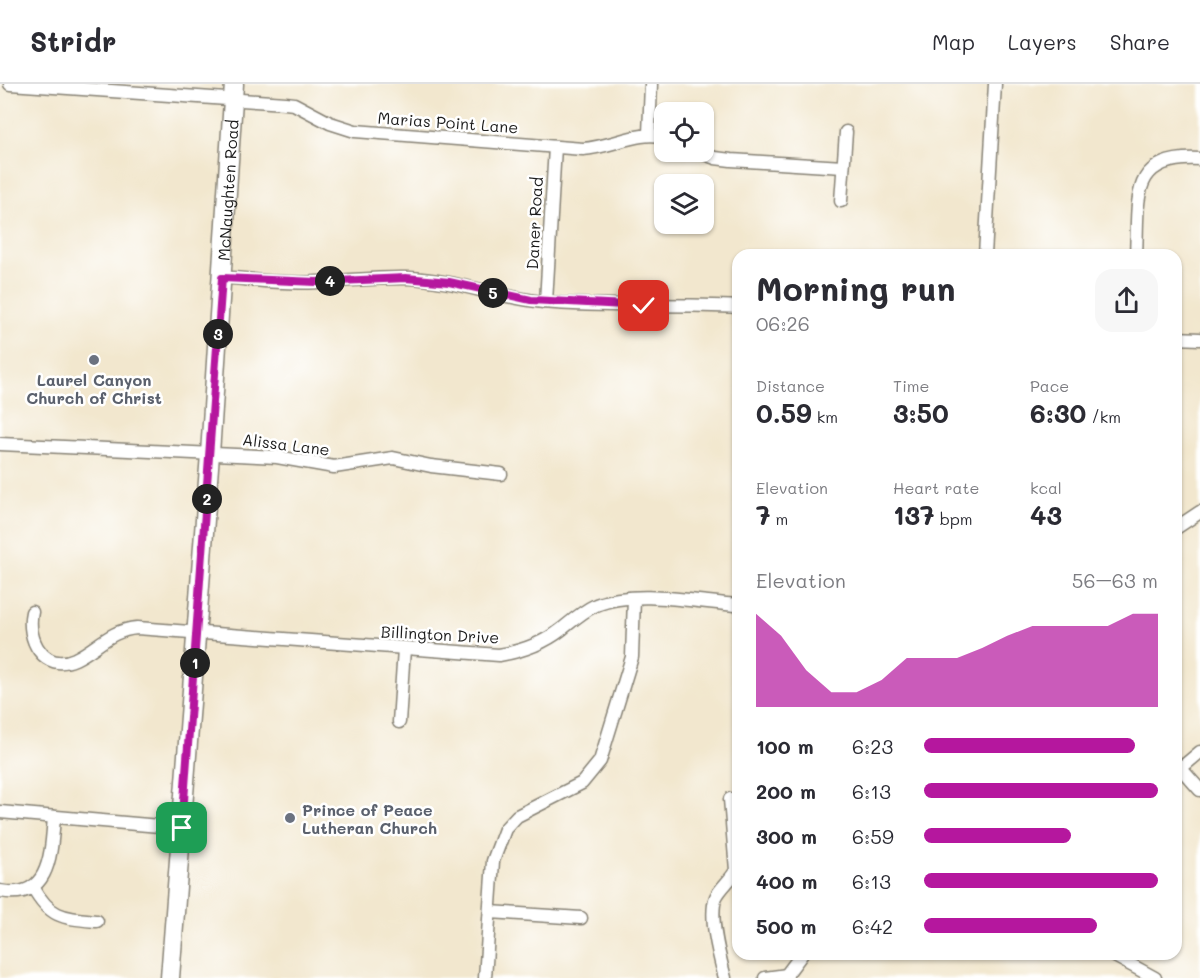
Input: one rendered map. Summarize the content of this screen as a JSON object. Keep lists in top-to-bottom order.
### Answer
{
  "streets": {
    "street": [
      "Marias Point Lane",
      "McNaughten Road",
      "Daner Road",
      "Alissa Lane",
      "Billington Drive"
    ]
  },
  "crossings": [
    ["Marias Point Lane", "McNaughten Road"],
    ["Marias Point Lane", "Daner Road"],
    ["McNaughten Road", "Alissa Lane"],
    ["McNaughten Road", "Billington Drive"]
  ],
  "places": ["Laurel Canyon Church of Christ", "Prince of Peace Lutheran Church"],
  "page": {
    "header": "Stridr",
    "nav": ["Map", "Layers", "Share"],
    "heading": ["Morning run", "06:26"],
    "pins": [
      "4",
      "5",
      "3",
      "2",
      "1"
    ],
    "stats": [
      ["Distance", "0.59 km"],
      ["Time", "3:50"],
      ["Pace", "6:30 /km"],
      ["Elevation", "7 m"],
      ["Heart rate", "137 bpm"],
      ["kcal", "43"]
    ],
    "chart": ["Elevation", "56–63 m"],
    "list": [
      {
        "name": "100 m",
        "note": "6:23"
      },
      {
        "name": "200 m",
        "note": "6:13"
      },
      {
        "name": "300 m",
        "note": "6:59"
      },
      {
        "name": "400 m",
        "note": "6:13"
      },
      {
        "name": "500 m",
        "note": "6:42"
      }
    ]
  }
}
